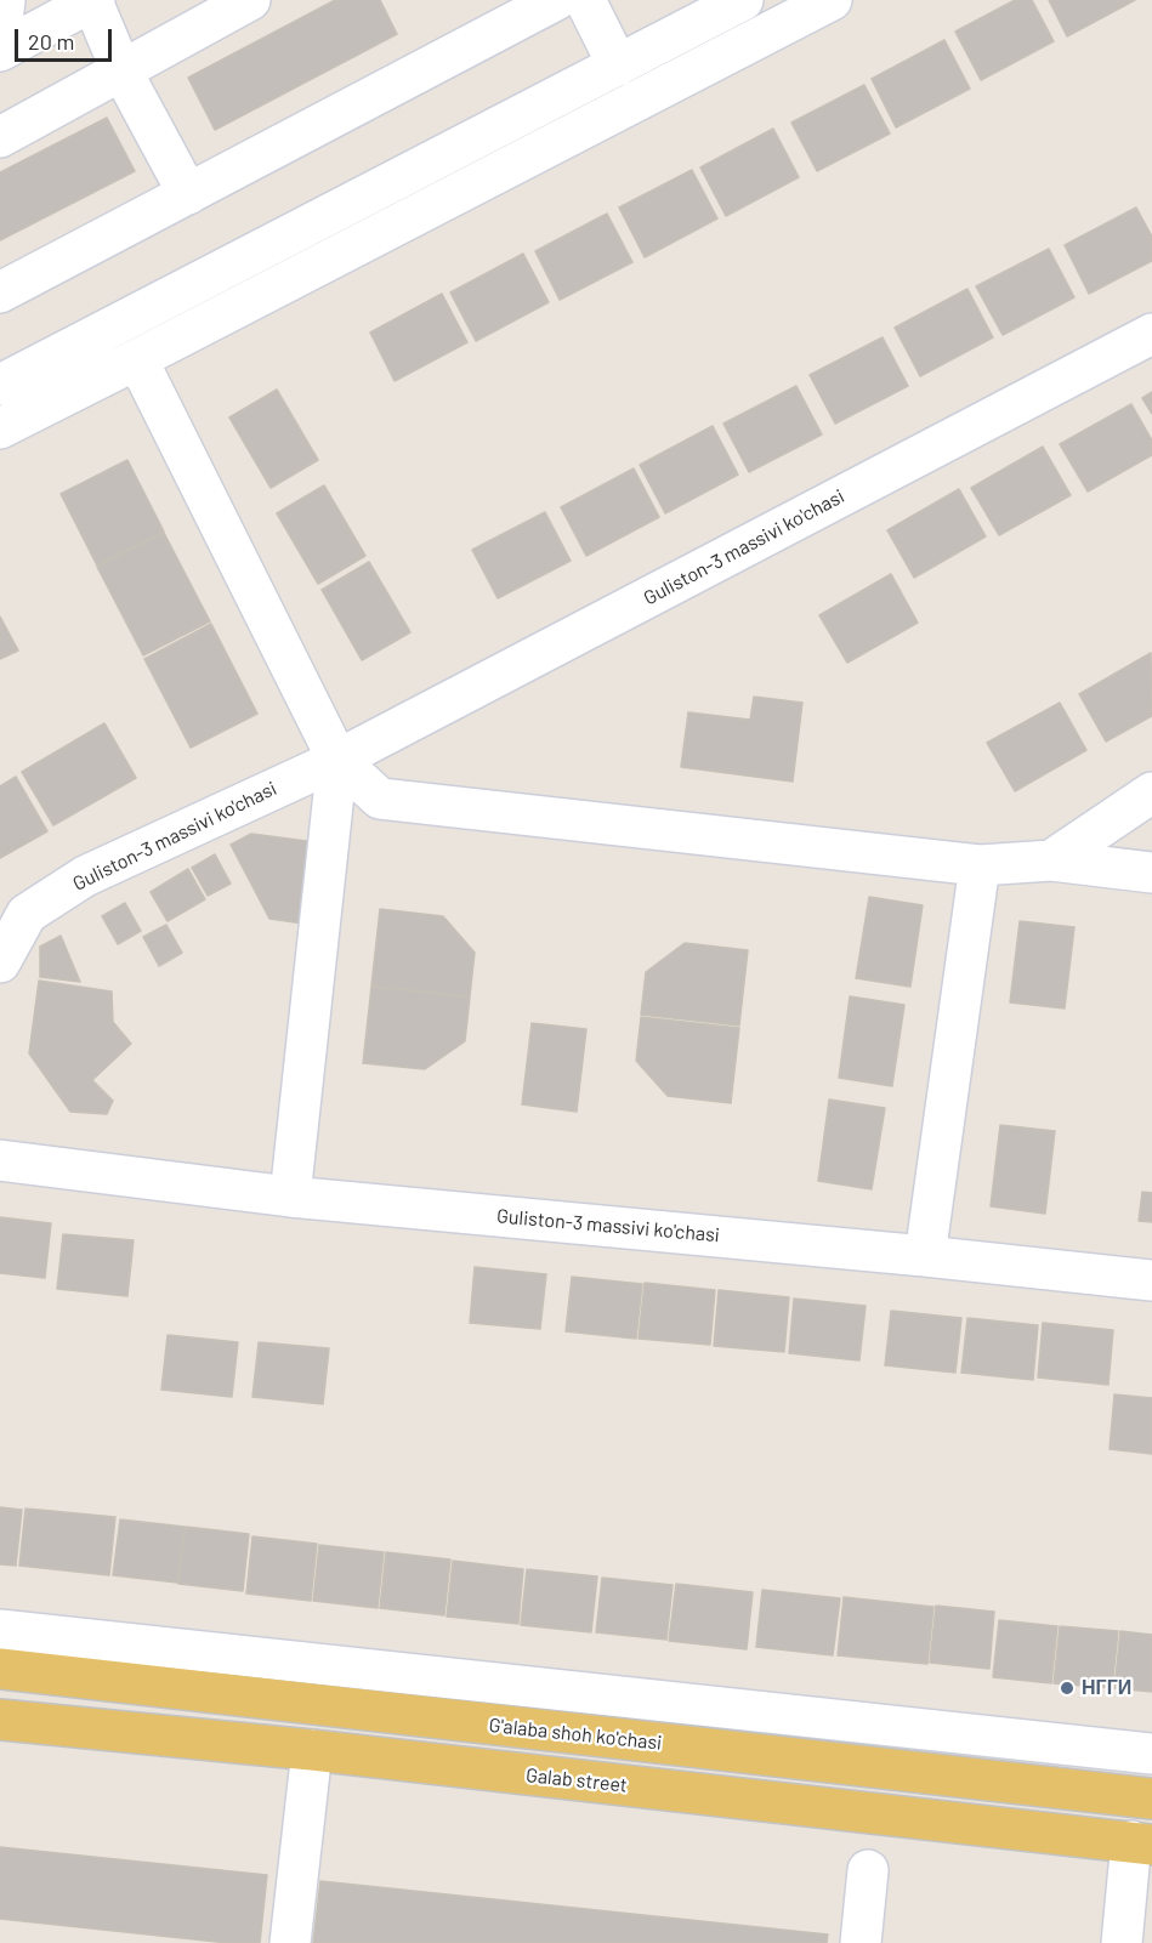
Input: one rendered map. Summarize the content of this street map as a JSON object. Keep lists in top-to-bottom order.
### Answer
{
  "streets": {
    "main road": ["G'alaba shoh ko'chasi", "Galab street"],
    "street": ["Guliston-3 massivi ko'chasi"]
  },
  "places": ["НГГИ"],
  "scale_bar": "20 m"
}
